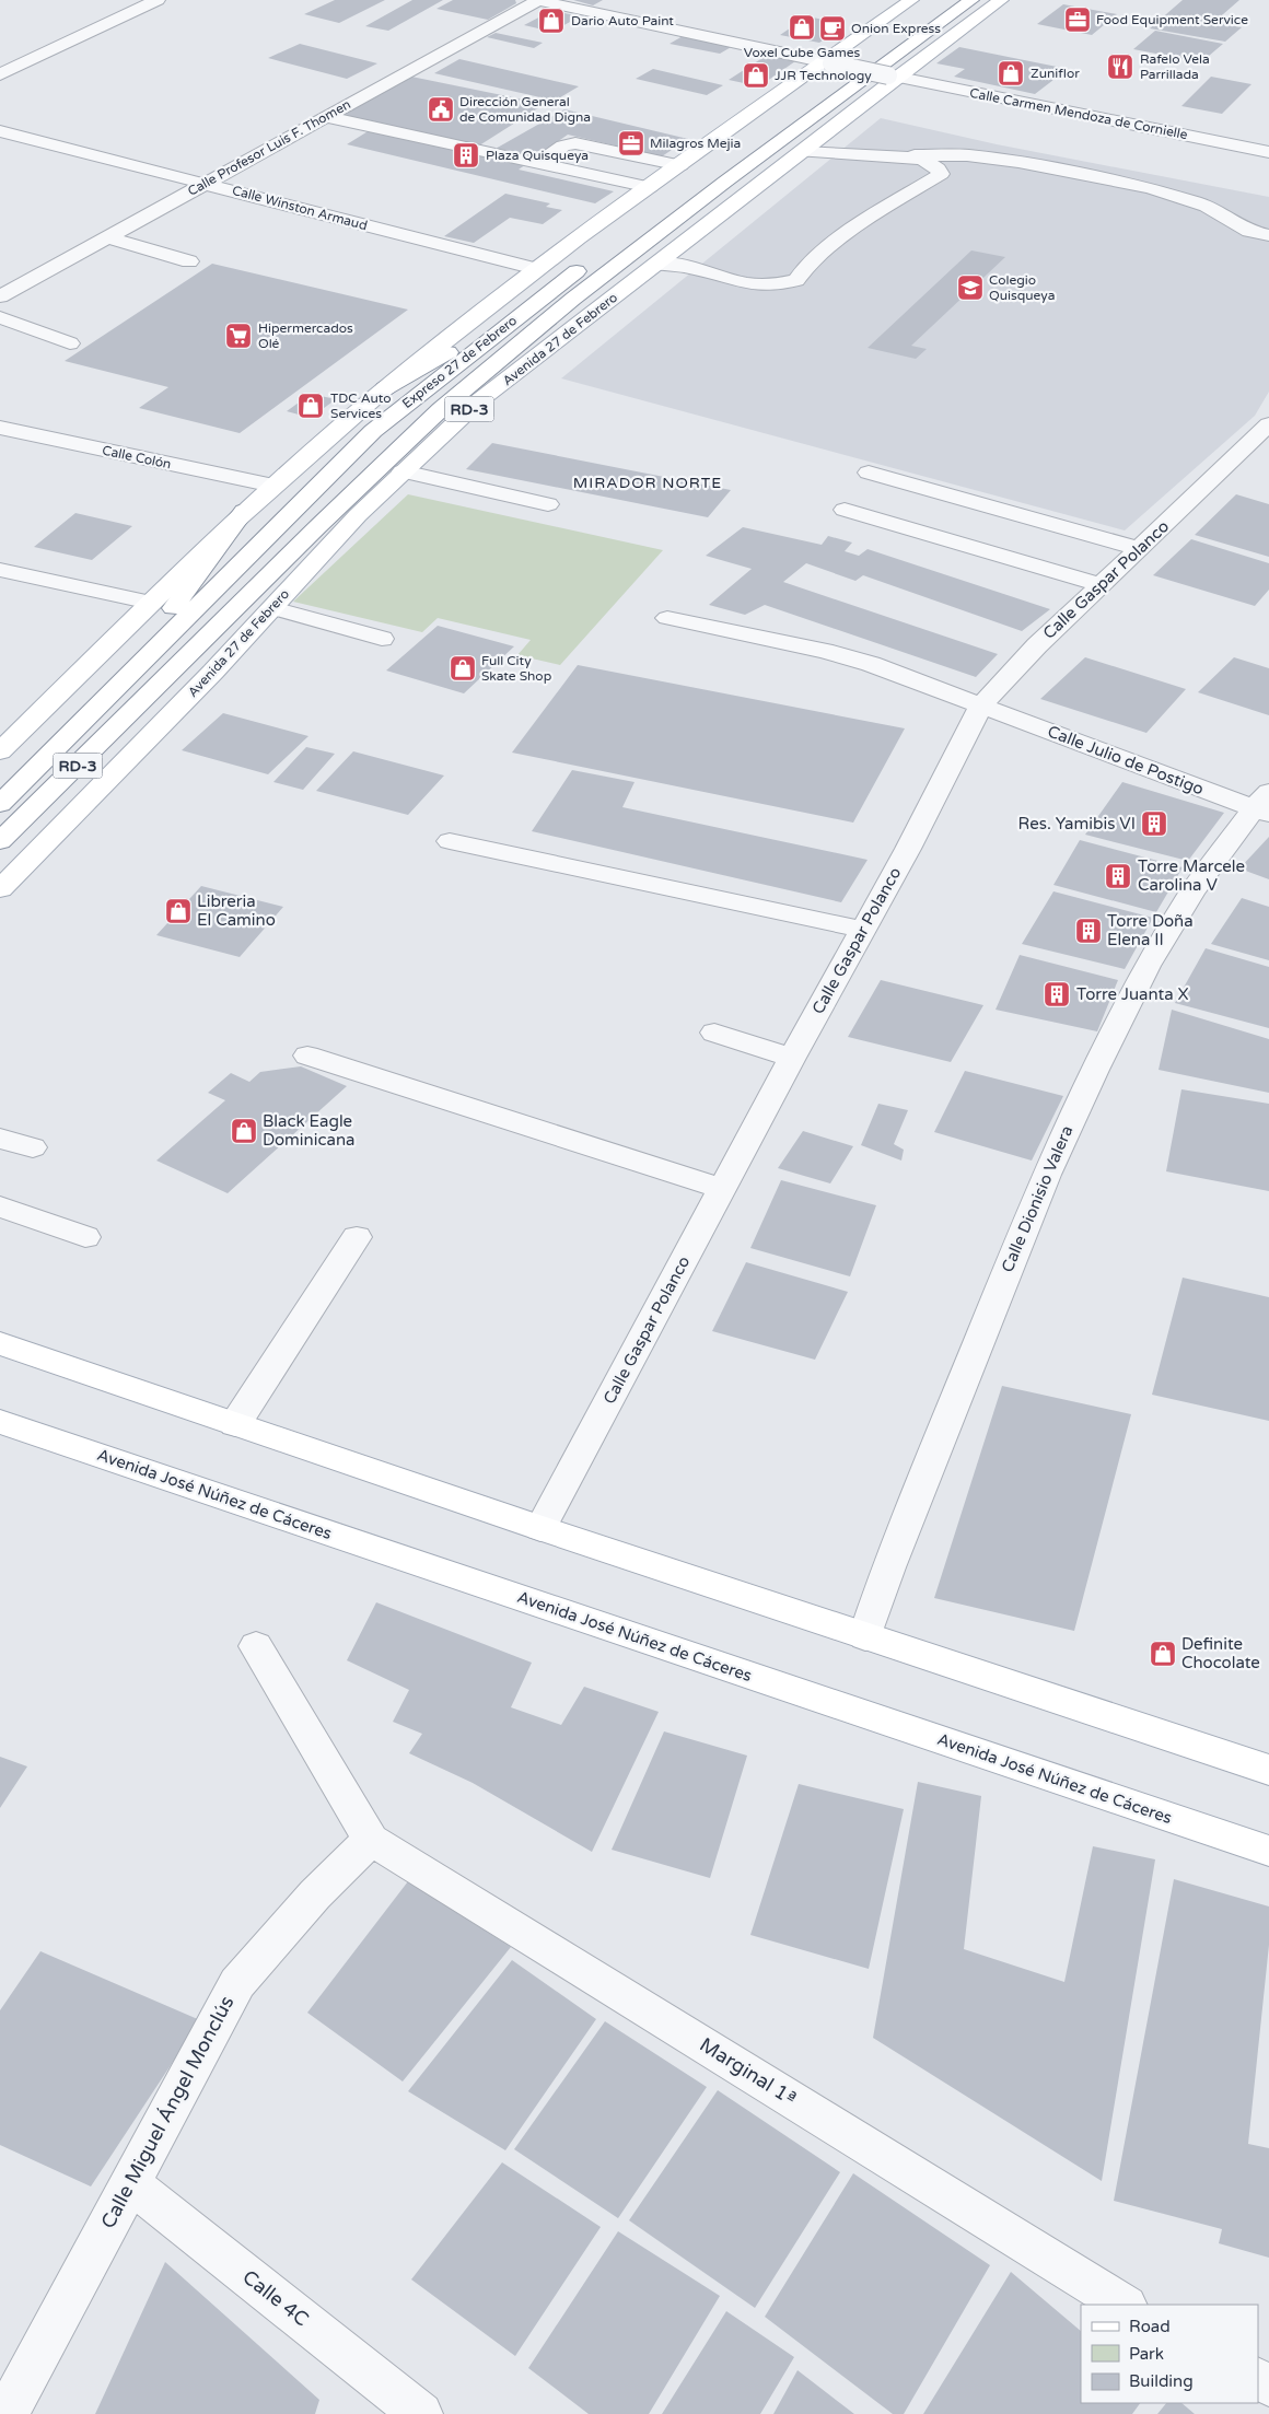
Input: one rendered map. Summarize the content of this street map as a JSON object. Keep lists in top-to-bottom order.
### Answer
{
  "streets": {
    "main road": [
      "Avenida 27 de Febrero",
      "Expreso 27 de Febrero",
      "RD-3",
      "Avenida José Núñez de Cáceres"
    ],
    "street": [
      "Calle Carmen Mendoza de Cornielle",
      "Calle Profesor Luis F. Thomen",
      "Calle Winston Armaud",
      "Calle Colón",
      "Calle Gaspar Polanco",
      "Calle Julio de Postigo",
      "Calle Dionisio Valera",
      "Marginal 1ª",
      "Calle Miguel Ángel Monclús",
      "Calle 4C"
    ]
  },
  "crossings": [
    ["Calle Carmen Mendoza de Cornielle", "Avenida 27 de Febrero"],
    ["Calle Profesor Luis F. Thomen", "Calle Winston Armaud"],
    ["Expreso 27 de Febrero", "RD-3"],
    ["Calle Gaspar Polanco", "Calle Julio de Postigo"],
    ["Calle Julio de Postigo", "Calle Dionisio Valera"],
    ["Marginal 1ª", "Calle Miguel Ángel Monclús"],
    ["Calle Miguel Ángel Monclús", "Calle 4C"]
  ],
  "districts": ["MIRADOR NORTE"],
  "places": {
    "office": ["Food Equipment Service", "Milagros Mejia"],
    "shop": [
      "Dario Auto Paint",
      "Voxel Cube Games",
      "Zuniflor",
      "JJR Technology",
      "TDC Auto Services",
      "Full City Skate Shop",
      "Libreria El Camino",
      "Black Eagle Dominicana",
      "Definite Chocolate"
    ],
    "cafe": ["Onion Express"],
    "restaurant": ["Rafelo Vela Parrillada"],
    "public building": ["Dirección General de Comunidad Digna"],
    "building": [
      "Plaza Quisqueya",
      "Res. Yamibis VI",
      "Torre Marcele Carolina V",
      "Torre Doña Elena II",
      "Torre Juanta X"
    ],
    "school or university": ["Colegio Quisqueya"],
    "supermarket": ["Hipermercados Olé"]
  },
  "legend": ["Road", "Park", "Building"]
}
